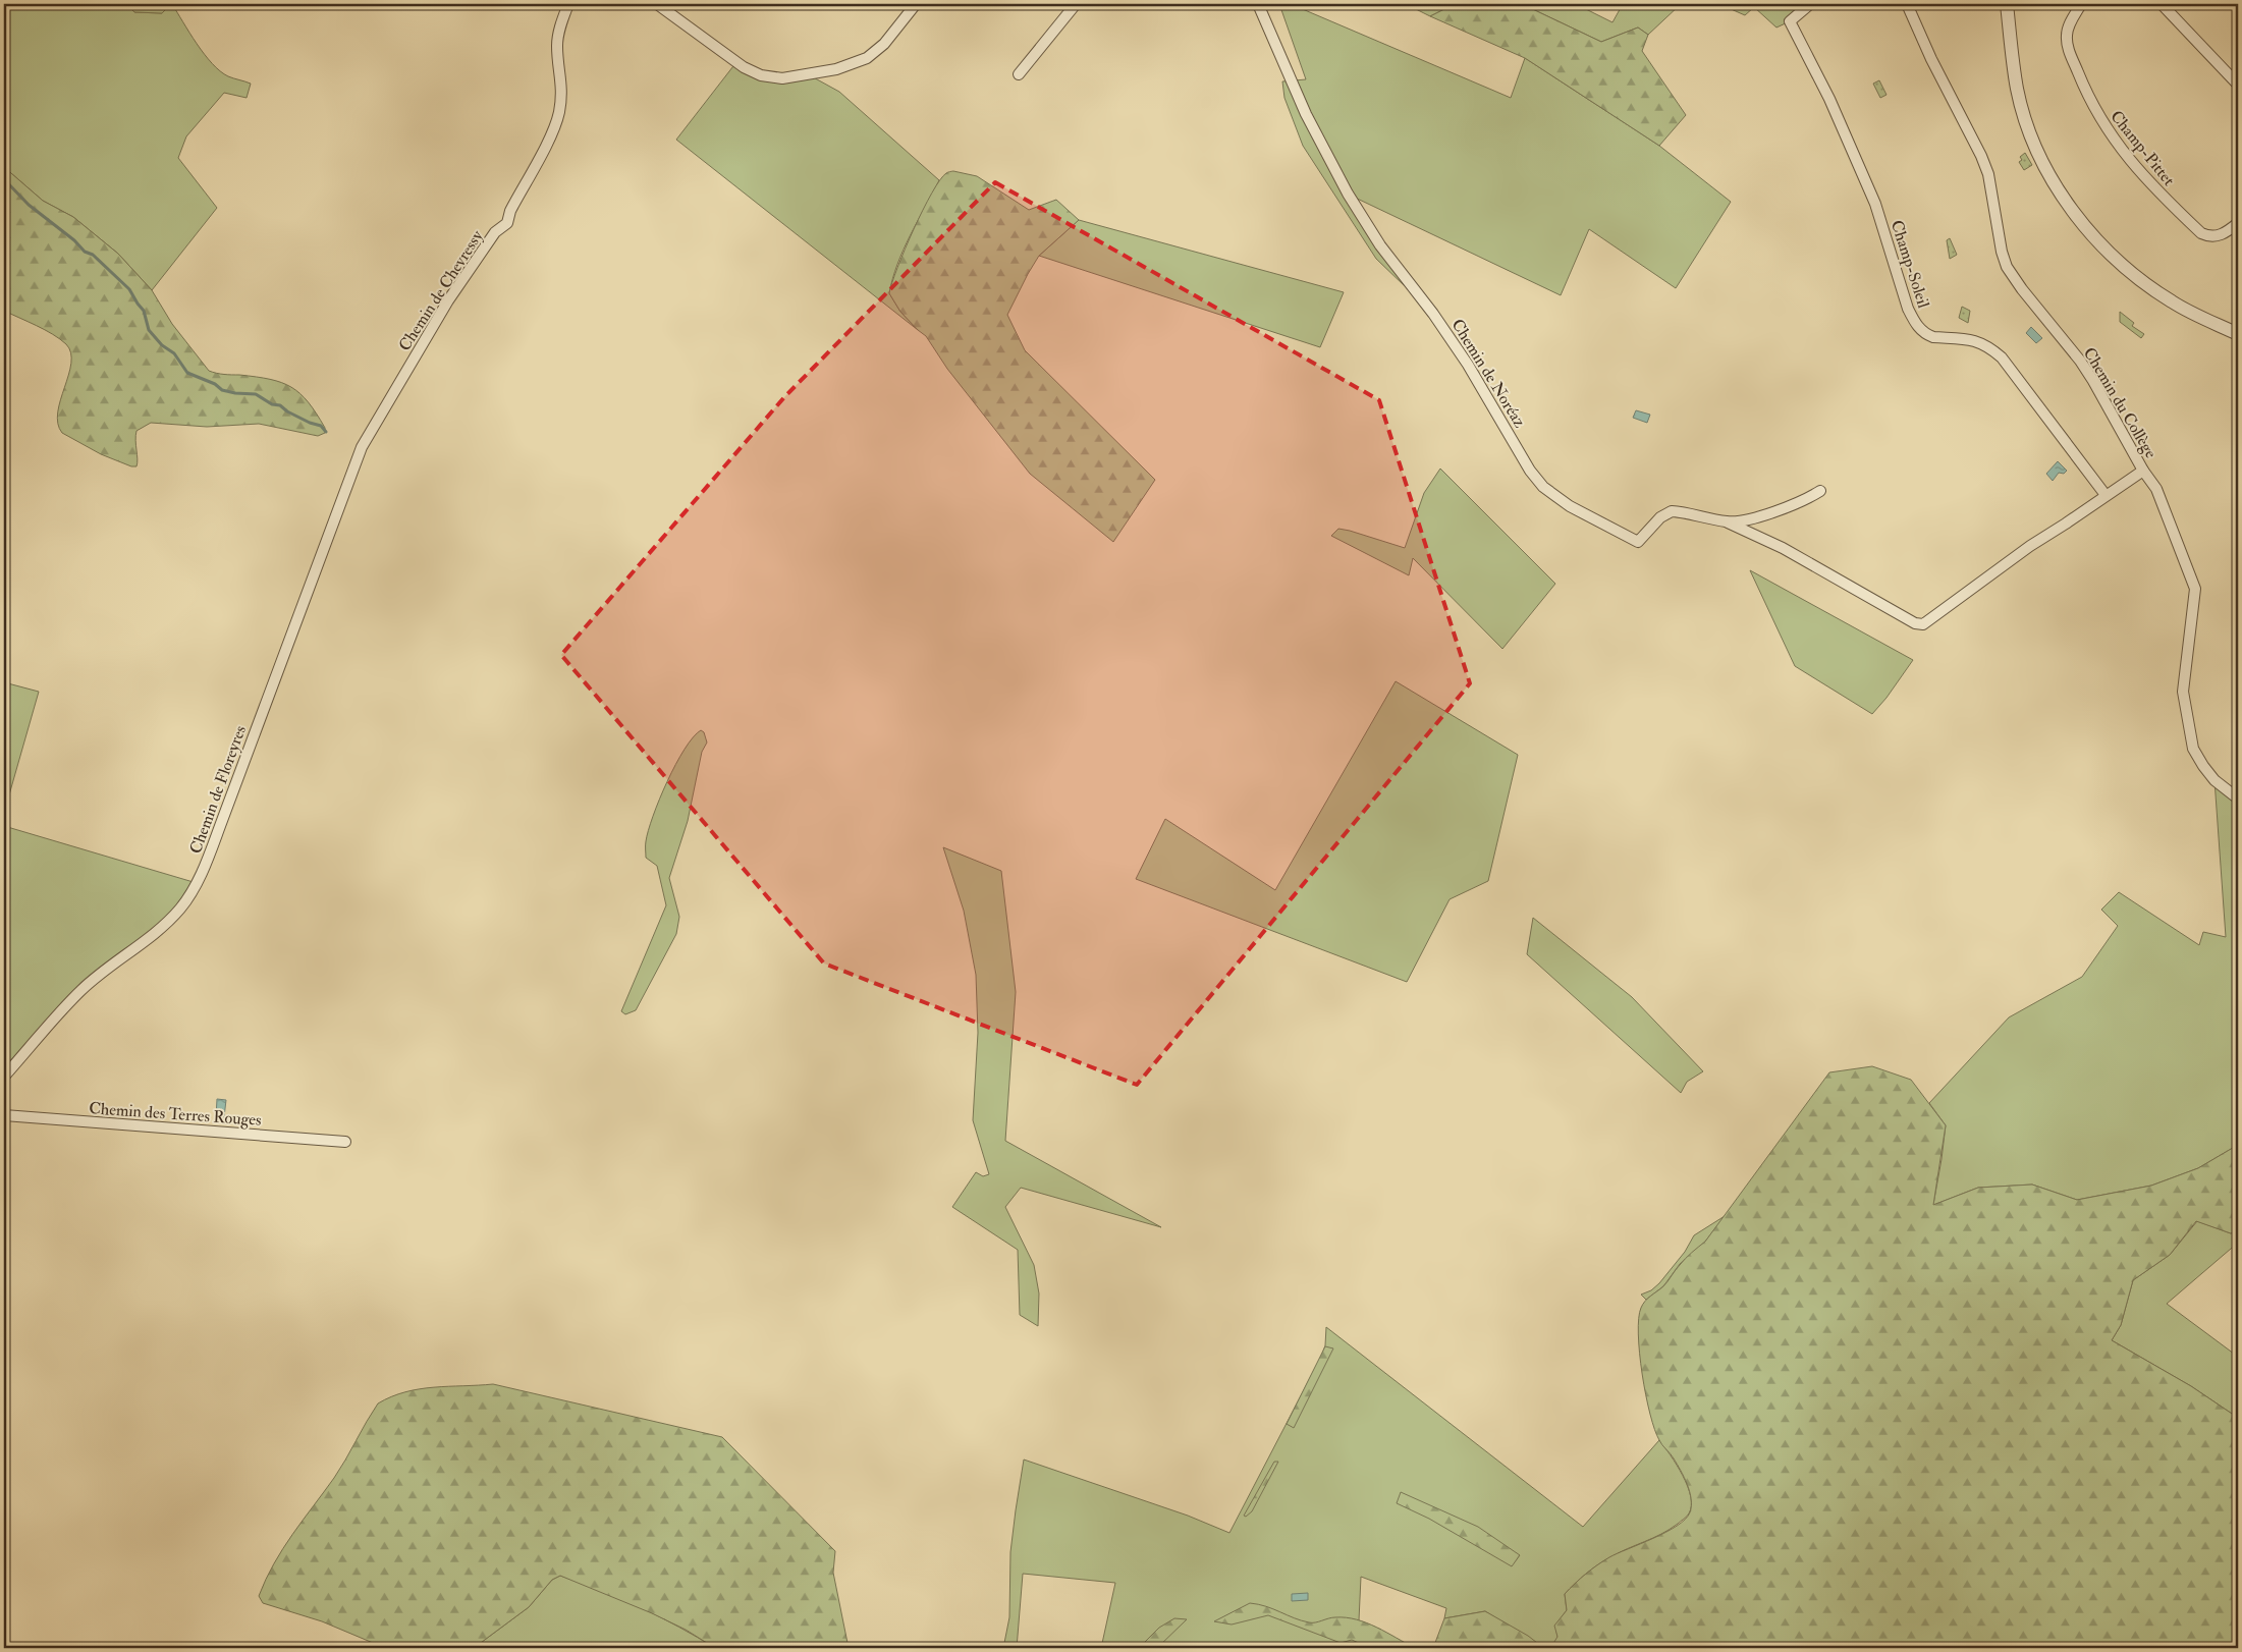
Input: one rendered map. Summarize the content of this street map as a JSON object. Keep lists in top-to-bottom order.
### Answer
{
  "streets": {
    "street": [
      "Champ-Pittet",
      "Champ-Soleil",
      "Chemin de Chevressy",
      "Chemin de Noréaz",
      "Chemin du Collège",
      "Chemin de Floreyres",
      "Chemin des Terres Rouges"
    ]
  },
  "crossings": [
    ["Chemin de Chevressy", "Chemin de Floreyres"]
  ]
}
